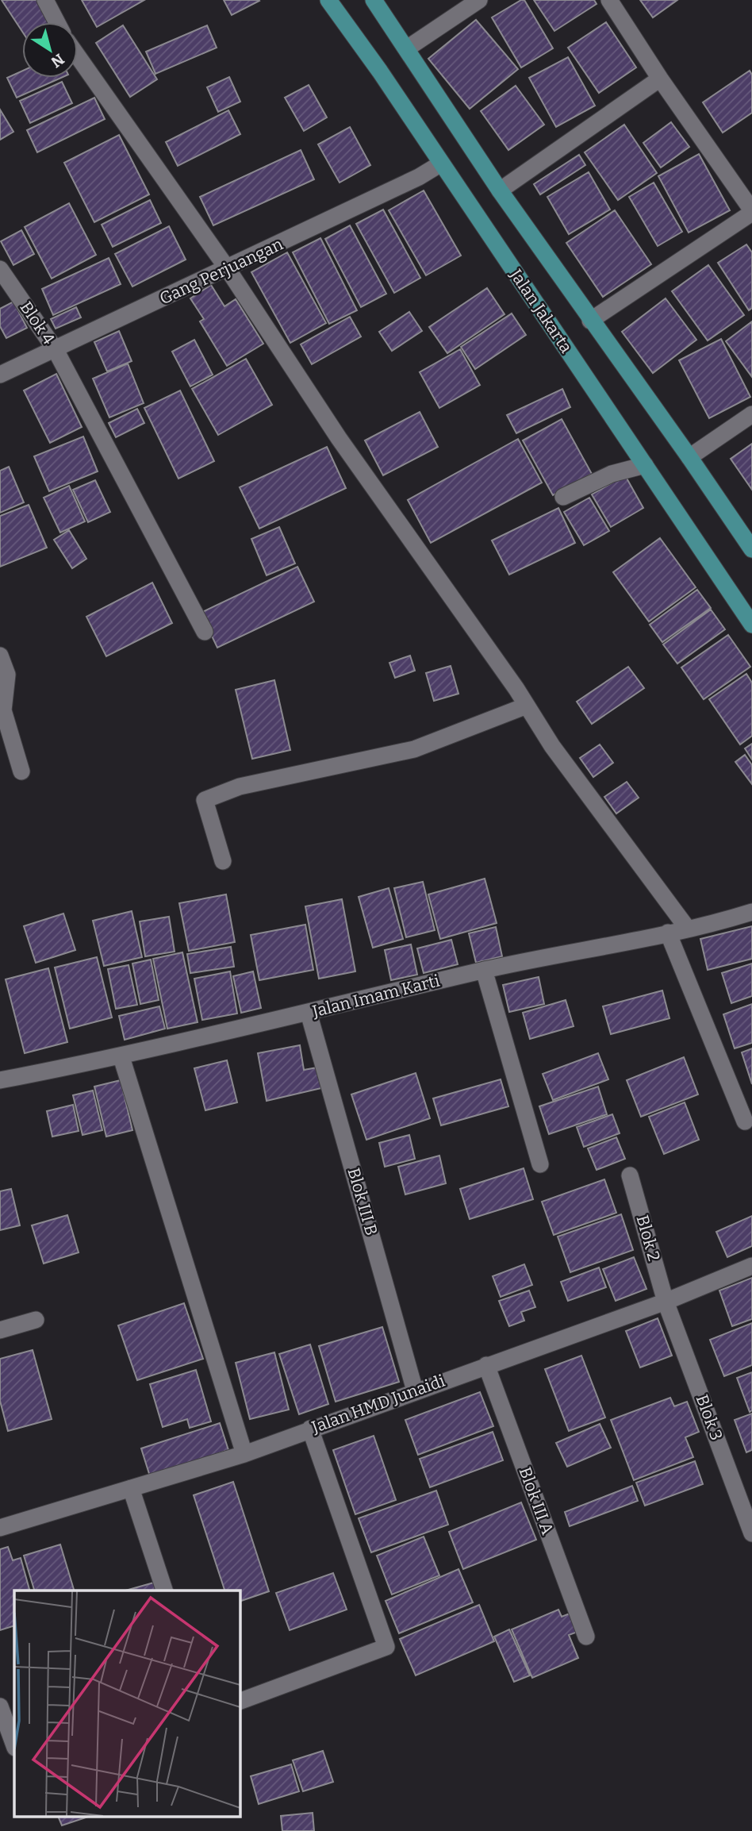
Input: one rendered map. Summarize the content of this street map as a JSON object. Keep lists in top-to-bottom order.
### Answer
{
  "streets": {
    "main road": ["Jalan Jakarta"],
    "street": [
      "Gang Perjuangan",
      "Blok 4",
      "Jalan Imam Karti",
      "Blok III B",
      "Blok 2",
      "Jalan HMD Junaidi",
      "Blok 3",
      "Blok III A"
    ]
  },
  "crossings": [
    ["Gang Perjuangan", "Jalan Jakarta"],
    ["Gang Perjuangan", "Blok 4"],
    ["Jalan Imam Karti", "Blok III B"],
    ["Blok III B", "Jalan HMD Junaidi"],
    ["Blok 2", "Jalan HMD Junaidi"],
    ["Blok 2", "Blok 3"],
    ["Jalan HMD Junaidi", "Blok 3"],
    ["Jalan HMD Junaidi", "Blok III A"]
  ],
  "north": "bottom right"
}
